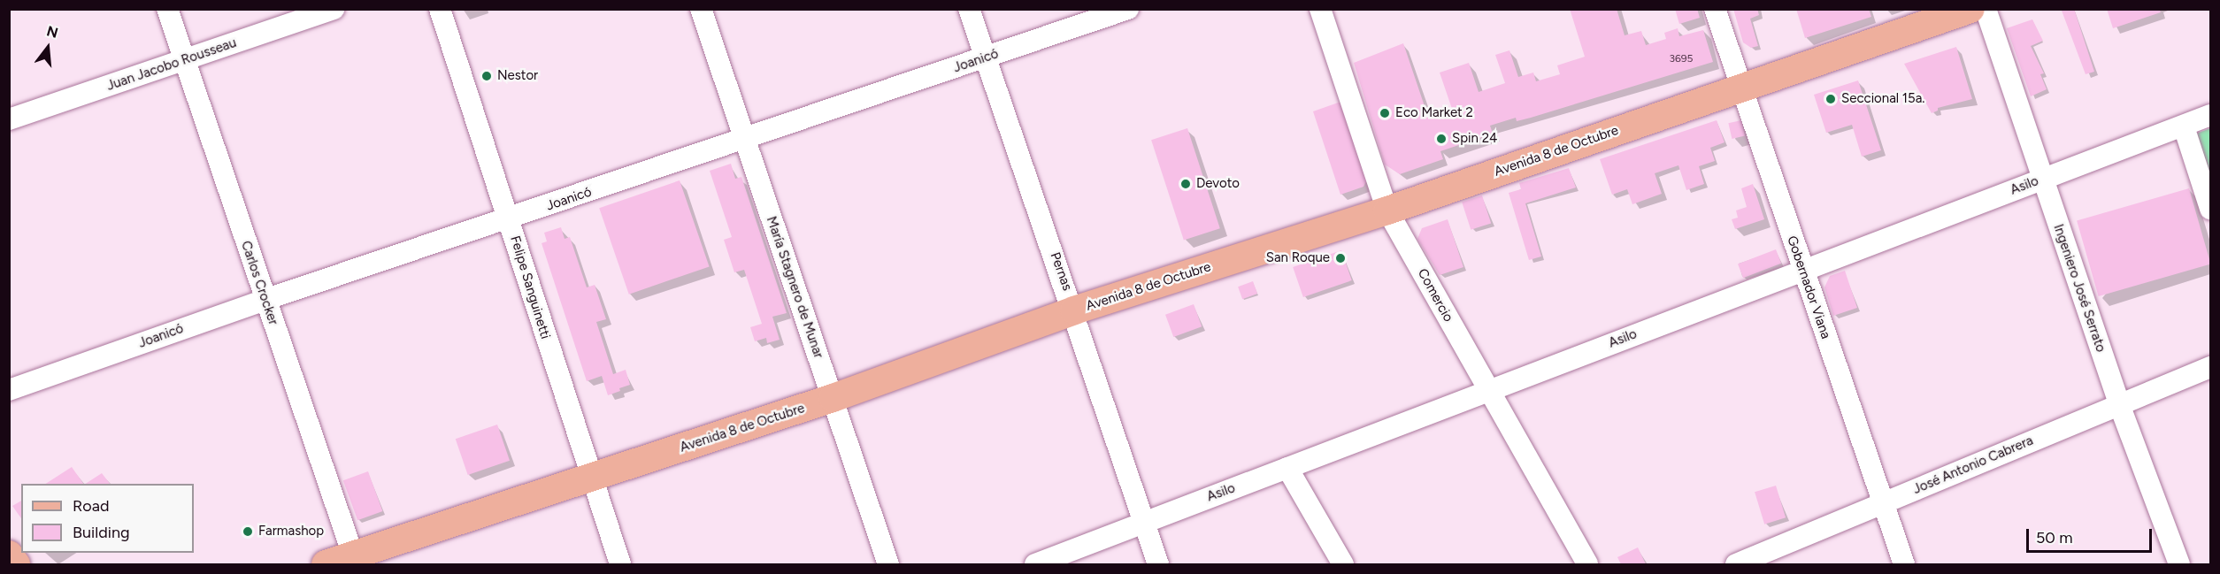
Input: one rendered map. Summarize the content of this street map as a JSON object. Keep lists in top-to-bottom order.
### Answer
{
  "streets": {
    "main road": ["Avenida 8 de Octubre"],
    "street": [
      "Joanicó",
      "Juan Jacobo Rousseau",
      "Asilo",
      "Pernas",
      "Carlos Crocker",
      "Felipe Sanguinetti",
      "María Stagnero de Munar",
      "Gobernador Viana",
      "Ingeniero José Serrato",
      "Comercio",
      "José Antonio Cabrera"
    ]
  },
  "crossings": [
    ["Joanicó", "Pernas"],
    ["Joanicó", "Carlos Crocker"],
    ["Joanicó", "Felipe Sanguinetti"],
    ["Joanicó", "María Stagnero de Munar"],
    ["Juan Jacobo Rousseau", "Carlos Crocker"],
    ["Avenida 8 de Octubre", "Pernas"],
    ["Avenida 8 de Octubre", "Carlos Crocker"],
    ["Avenida 8 de Octubre", "Felipe Sanguinetti"],
    ["Avenida 8 de Octubre", "María Stagnero de Munar"],
    ["Avenida 8 de Octubre", "Gobernador Viana"],
    ["Avenida 8 de Octubre", "Comercio"],
    ["Asilo", "Pernas"],
    ["Asilo", "Gobernador Viana"],
    ["Asilo", "Ingeniero José Serrato"],
    ["Asilo", "Comercio"],
    ["Gobernador Viana", "José Antonio Cabrera"],
    ["Ingeniero José Serrato", "José Antonio Cabrera"]
  ],
  "places": [
    "Nestor",
    "Seccional 15a.",
    "Eco Market 2",
    "Spin 24",
    "Devoto",
    "San Roque",
    "Farmashop"
  ],
  "house_numbers": ["3695"],
  "legend": ["Road", "Building"],
  "scale_bar": "50 m",
  "north": "top"
}
